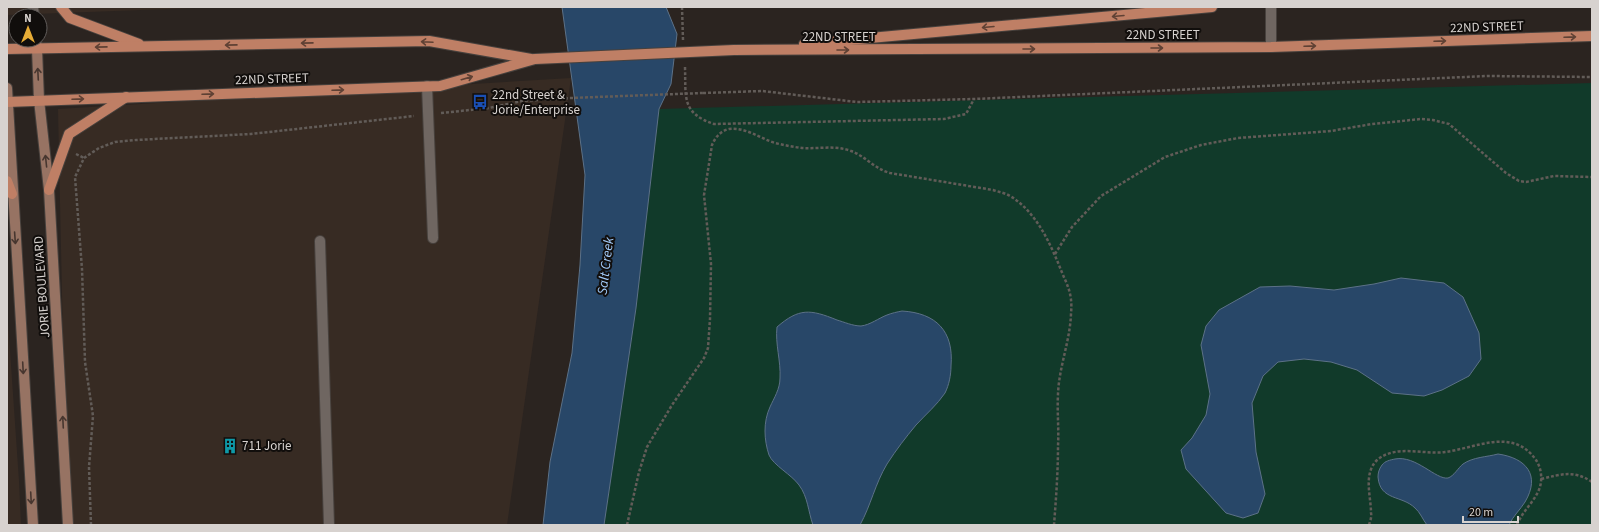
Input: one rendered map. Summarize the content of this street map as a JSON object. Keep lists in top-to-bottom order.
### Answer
{
  "streets": {
    "main road": ["22ND STREET", "JORIE BOULEVARD"]
  },
  "crossings": [
    ["22ND STREET", "JORIE BOULEVARD"]
  ],
  "water": ["Salt Creek"],
  "places": {
    "bus stop": ["22nd Street & Jorie/Enterprise"],
    "building": ["711 Jorie"]
  },
  "scale_bar": "20 m",
  "north": "top"
}
